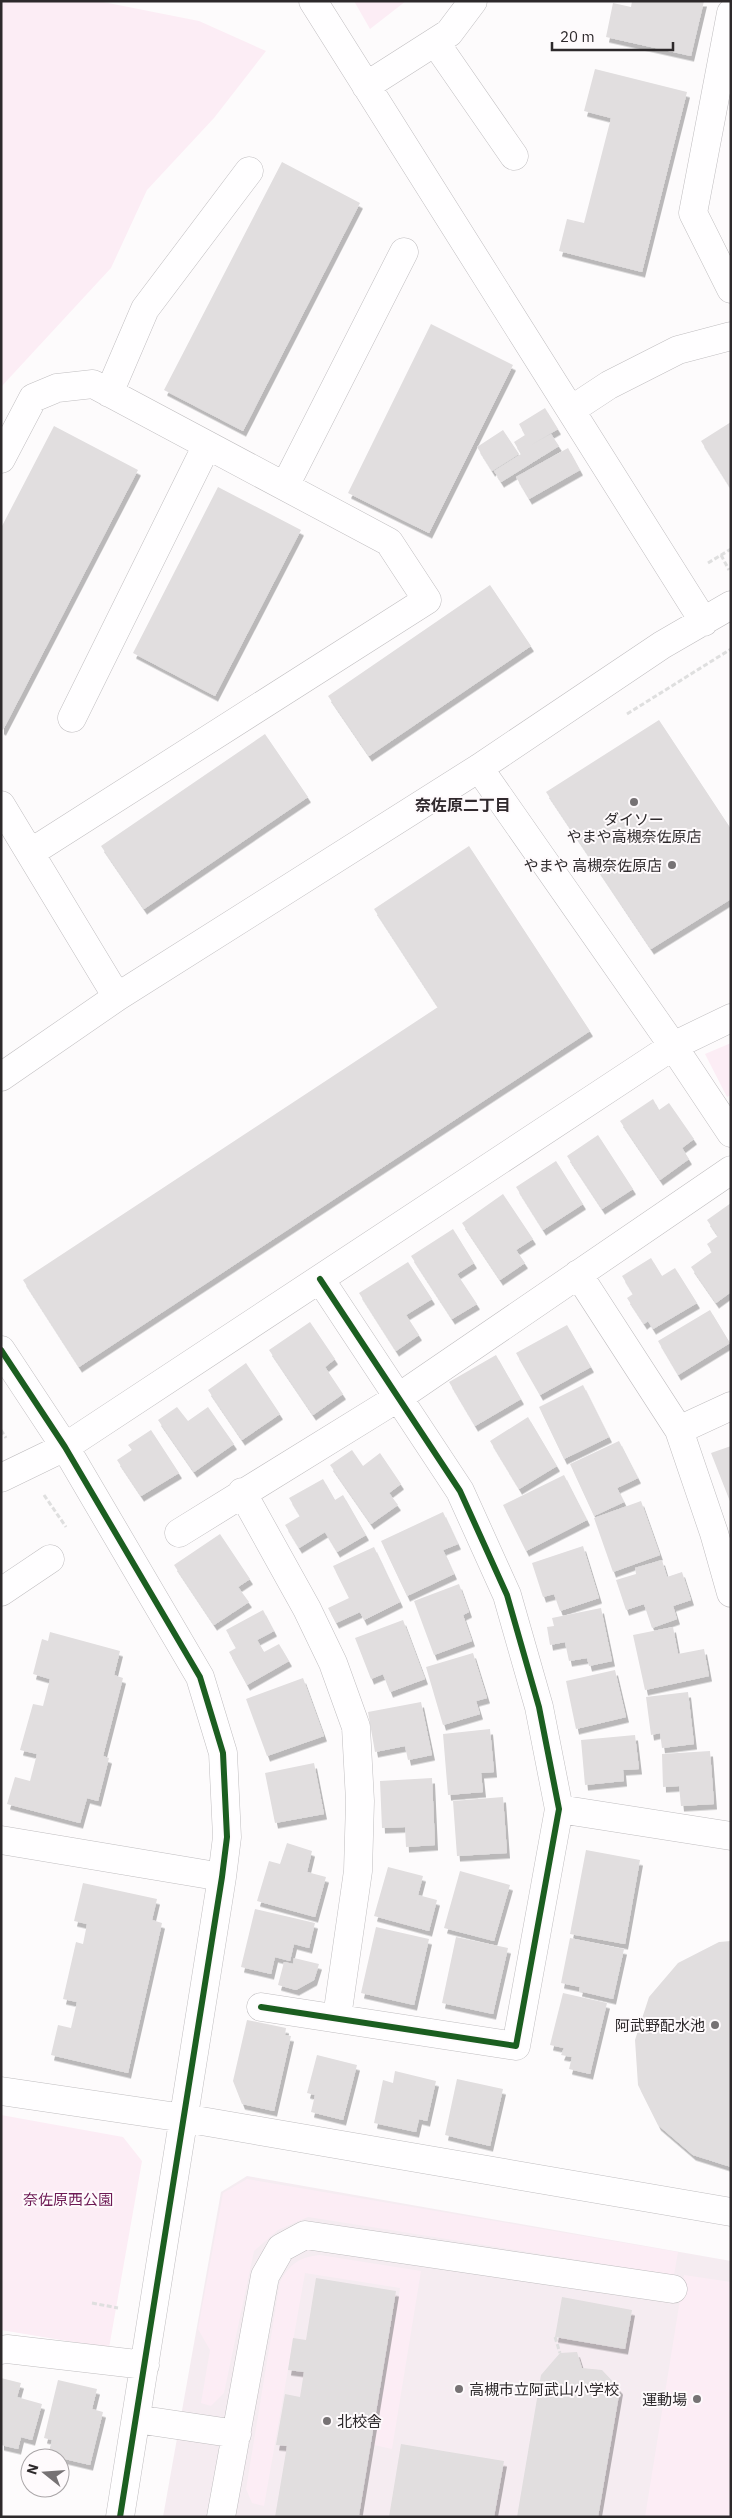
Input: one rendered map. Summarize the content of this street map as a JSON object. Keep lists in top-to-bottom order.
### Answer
{
  "districts": ["奈佐原二丁目"],
  "parks": ["奈佐原西公園"],
  "places": [
    "ダイソー やまや高槻奈佐原店",
    "やまや 高槻奈佐原店",
    "阿武野配水池",
    "高槻市立阿武山小学校",
    "運動場",
    "北校舎"
  ],
  "scale_bar": "20 m",
  "north": "left"
}
